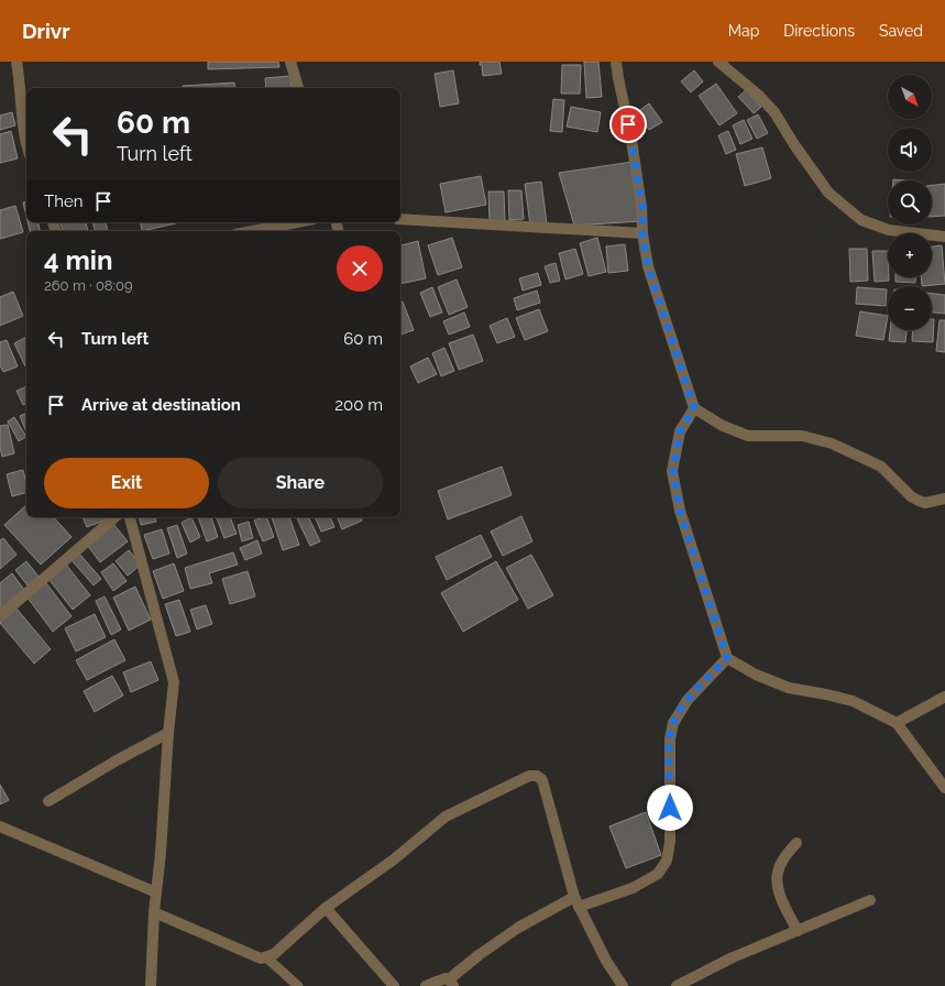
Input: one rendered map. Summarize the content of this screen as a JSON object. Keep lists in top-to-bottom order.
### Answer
{
  "north": "bottom right",
  "page": {
    "header": "Drivr",
    "nav": ["Map", "Directions", "Saved"],
    "map_buttons": ["+", "−"],
    "turn": ["60 m", "Turn left"],
    "then": "Then",
    "heading": ["4 min", "260 m · 08:09"],
    "list": [
      {
        "name": "Turn left",
        "value": "60 m"
      },
      {
        "name": "Arrive at destination",
        "value": "200 m"
      }
    ],
    "buttons": ["Exit", "Share"]
  }
}
